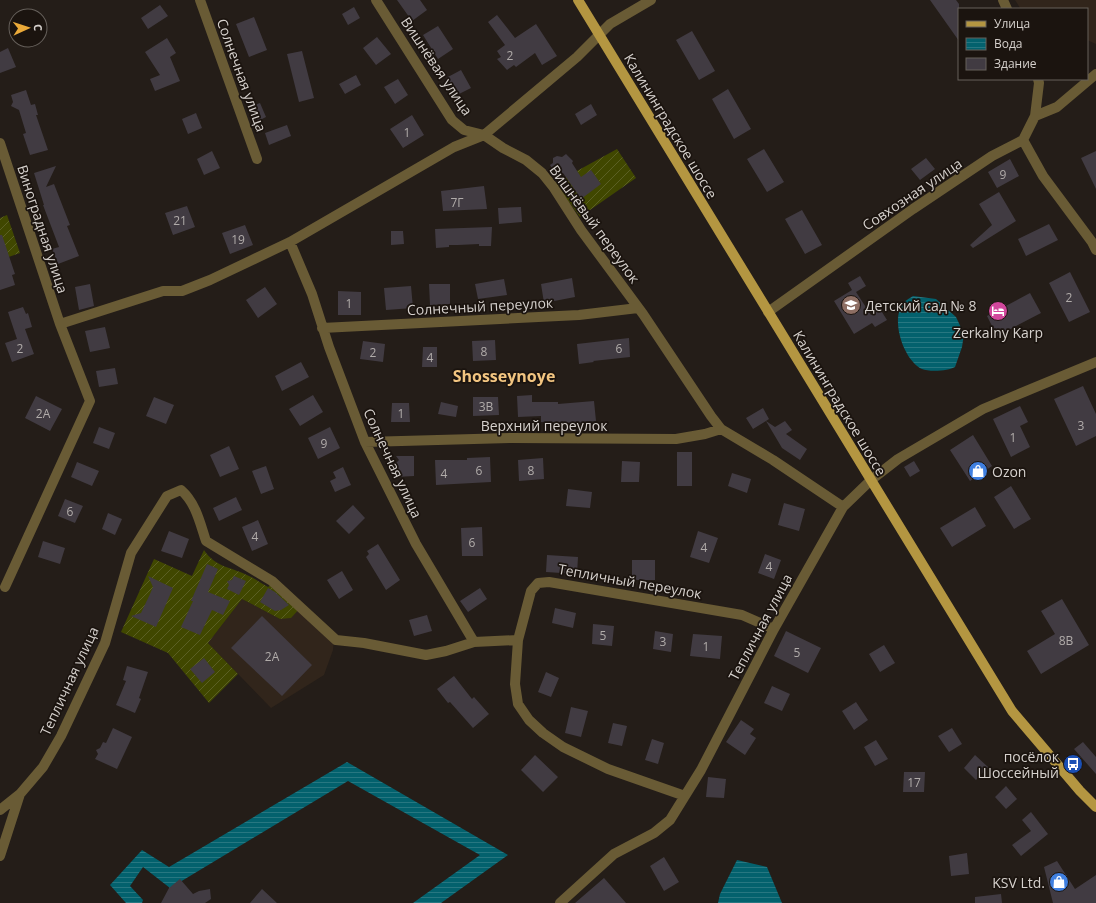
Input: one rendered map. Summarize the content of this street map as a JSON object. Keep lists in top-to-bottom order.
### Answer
{
  "streets": {
    "main road": ["Калининградское шоссе"],
    "street": [
      "Вишнёвая улица",
      "Солнечная улица",
      "Совхозная улица",
      "Вишнёвый переулок",
      "Виноградная улица",
      "Солнечный переулок",
      "Верхний переулок",
      "Тепличный переулок",
      "Тепличная улица"
    ]
  },
  "crossings": [
    ["Вишнёвая улица", "Вишнёвый переулок"],
    ["Солнечная улица", "Солнечный переулок"],
    ["Солнечная улица", "Верхний переулок"],
    ["Солнечная улица", "Тепличная улица"],
    ["Калининградское шоссе", "Совхозная улица"],
    ["Калининградское шоссе", "Тепличная улица"],
    ["Вишнёвый переулок", "Солнечный переулок"],
    ["Вишнёвый переулок", "Верхний переулок"],
    ["Тепличный переулок", "Тепличная улица"]
  ],
  "districts": ["Shosseynoye"],
  "places": {
    "school or university": ["Детский сад № 8"],
    "hotel": ["Zerkalny Karp"],
    "shop": ["Ozon", "KSV Ltd."],
    "bus stop": ["посёлок Шоссейный"]
  },
  "house_numbers": [
    "2",
    "1",
    "9",
    "7Г",
    "21",
    "19",
    "2",
    "1",
    "2",
    "6",
    "8",
    "2",
    "4",
    "3В",
    "2А",
    "1",
    "3",
    "1",
    "9",
    "6",
    "8",
    "4",
    "6",
    "4",
    "6",
    "4",
    "4",
    "5",
    "8В",
    "3",
    "1",
    "5",
    "2А",
    "17"
  ],
  "legend": ["Улица", "Вода", "Здание"],
  "north": "right"
}
